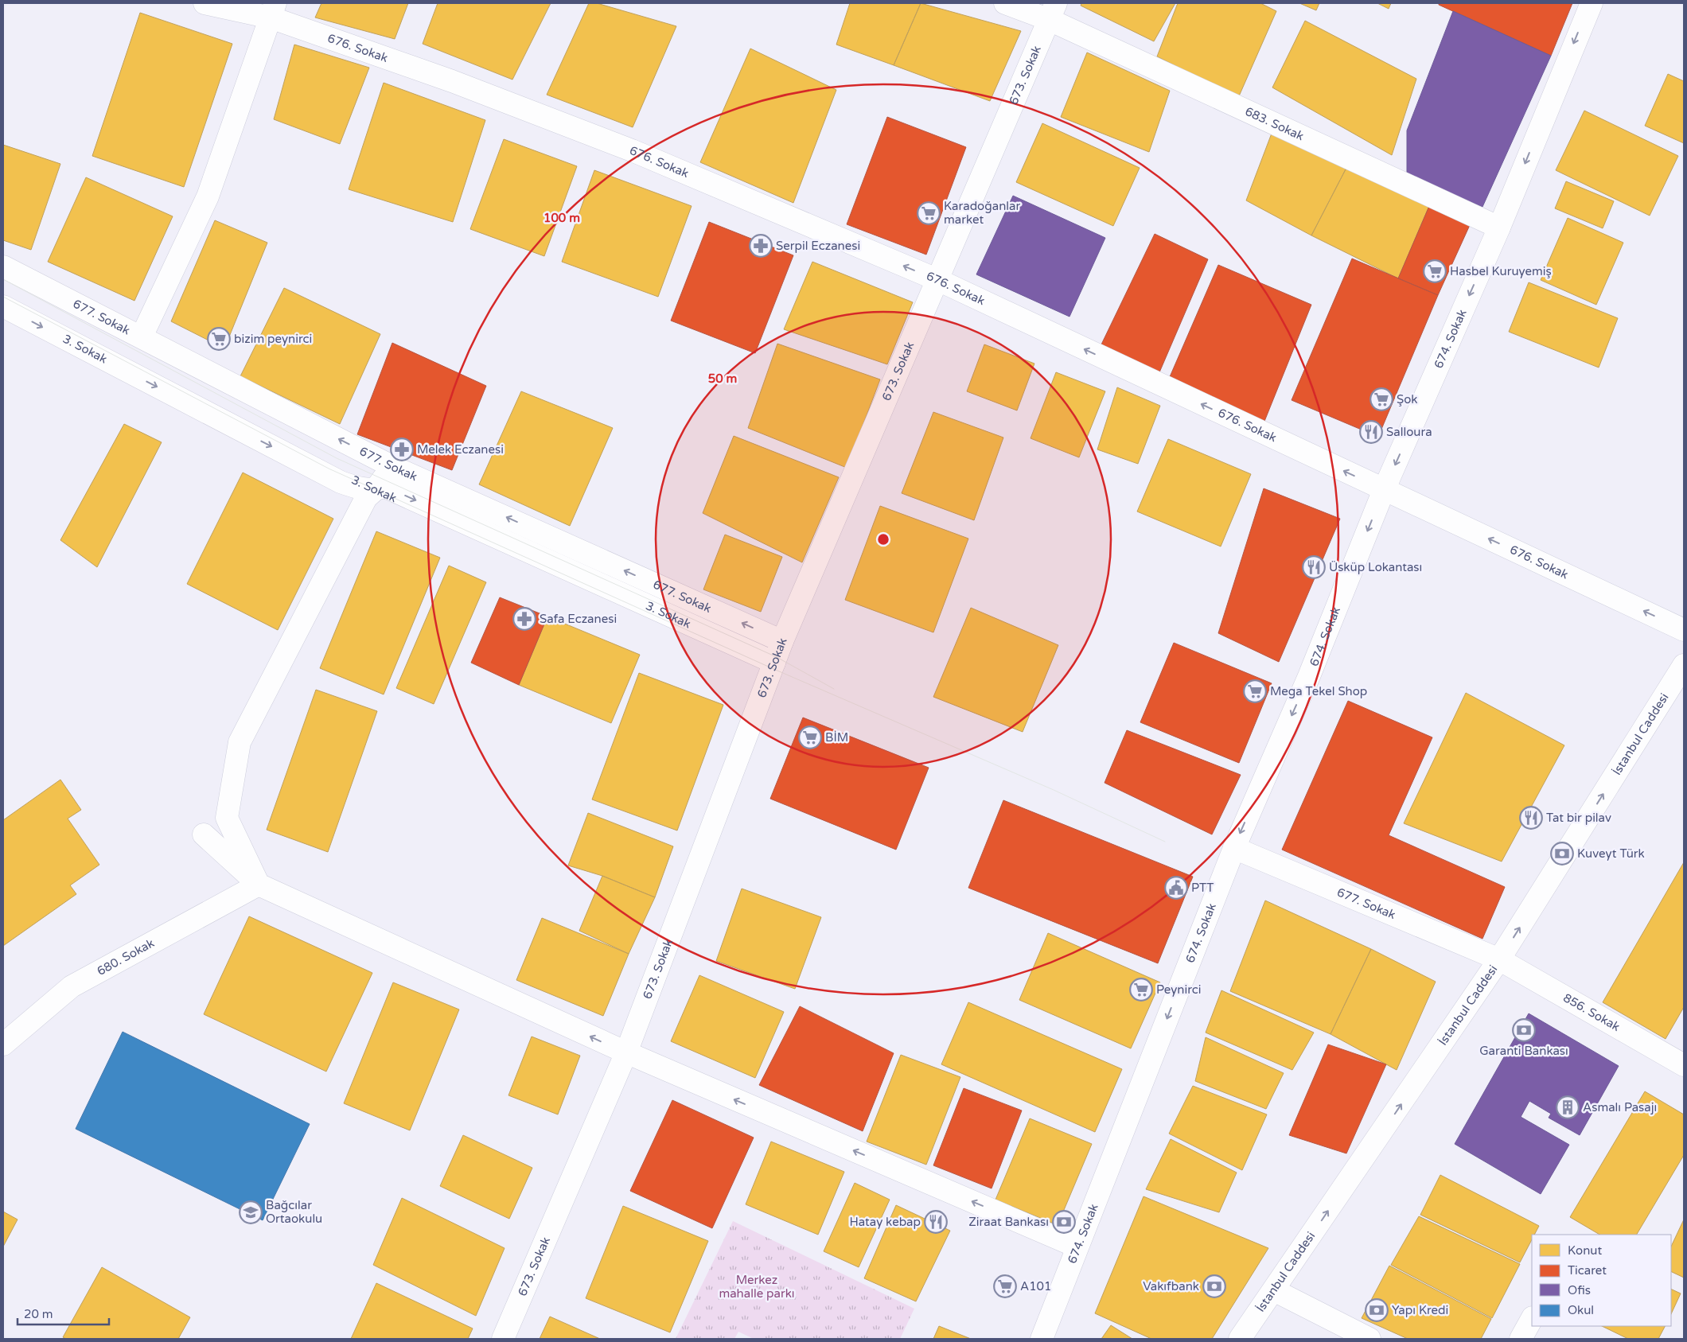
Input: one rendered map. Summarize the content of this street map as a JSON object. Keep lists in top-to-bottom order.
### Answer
{
  "streets": {
    "street": [
      "676. Sokak",
      "673. Sokak",
      "683. Sokak",
      "677. Sokak",
      "674. Sokak",
      "3. Sokak",
      "İstanbul Caddesi",
      "680. Sokak",
      "856. Sokak"
    ]
  },
  "crossings": [
    ["676. Sokak", "673. Sokak"],
    ["676. Sokak", "674. Sokak"],
    ["673. Sokak", "683. Sokak"],
    ["673. Sokak", "677. Sokak"],
    ["673. Sokak", "3. Sokak"],
    ["683. Sokak", "674. Sokak"],
    ["677. Sokak", "674. Sokak"],
    ["677. Sokak", "İstanbul Caddesi"],
    ["677. Sokak", "856. Sokak"],
    ["İstanbul Caddesi", "856. Sokak"]
  ],
  "one_way": [
    "676. Sokak",
    "677. Sokak",
    "674. Sokak",
    "3. Sokak",
    "İstanbul Caddesi"
  ],
  "parks": ["Merkez mahalle parkı"],
  "places": {
    "supermarket": [
      "Karadoğanlar market",
      "Hasbel Kuruyemiş",
      "bizim peynirci",
      "Şok",
      "Mega Tekel Shop",
      "BİM",
      "Peynirci",
      "A101"
    ],
    "pharmacy": ["Serpil Eczanesi", "Melek Eczanesi", "Safa Eczanesi"],
    "restaurant": [
      "Salloura",
      "Üsküp Lokantası",
      "Tat bir pilav",
      "Hatay kebap"
    ],
    "bank": [
      "Kuveyt Türk",
      "Garanti Bankası",
      "Ziraat Bankası",
      "Vakıfbank",
      "Yapı Kredi"
    ],
    "public building": ["PTT"],
    "building": ["Asmalı Pasajı"],
    "school or university": ["Bağcılar Ortaokulu"]
  },
  "legend": [
    "Konut",
    "Ticaret",
    "Ofis",
    "Okul"
  ],
  "scale_bar": "20 m",
  "rings": ["100 m", "50 m"]
}
